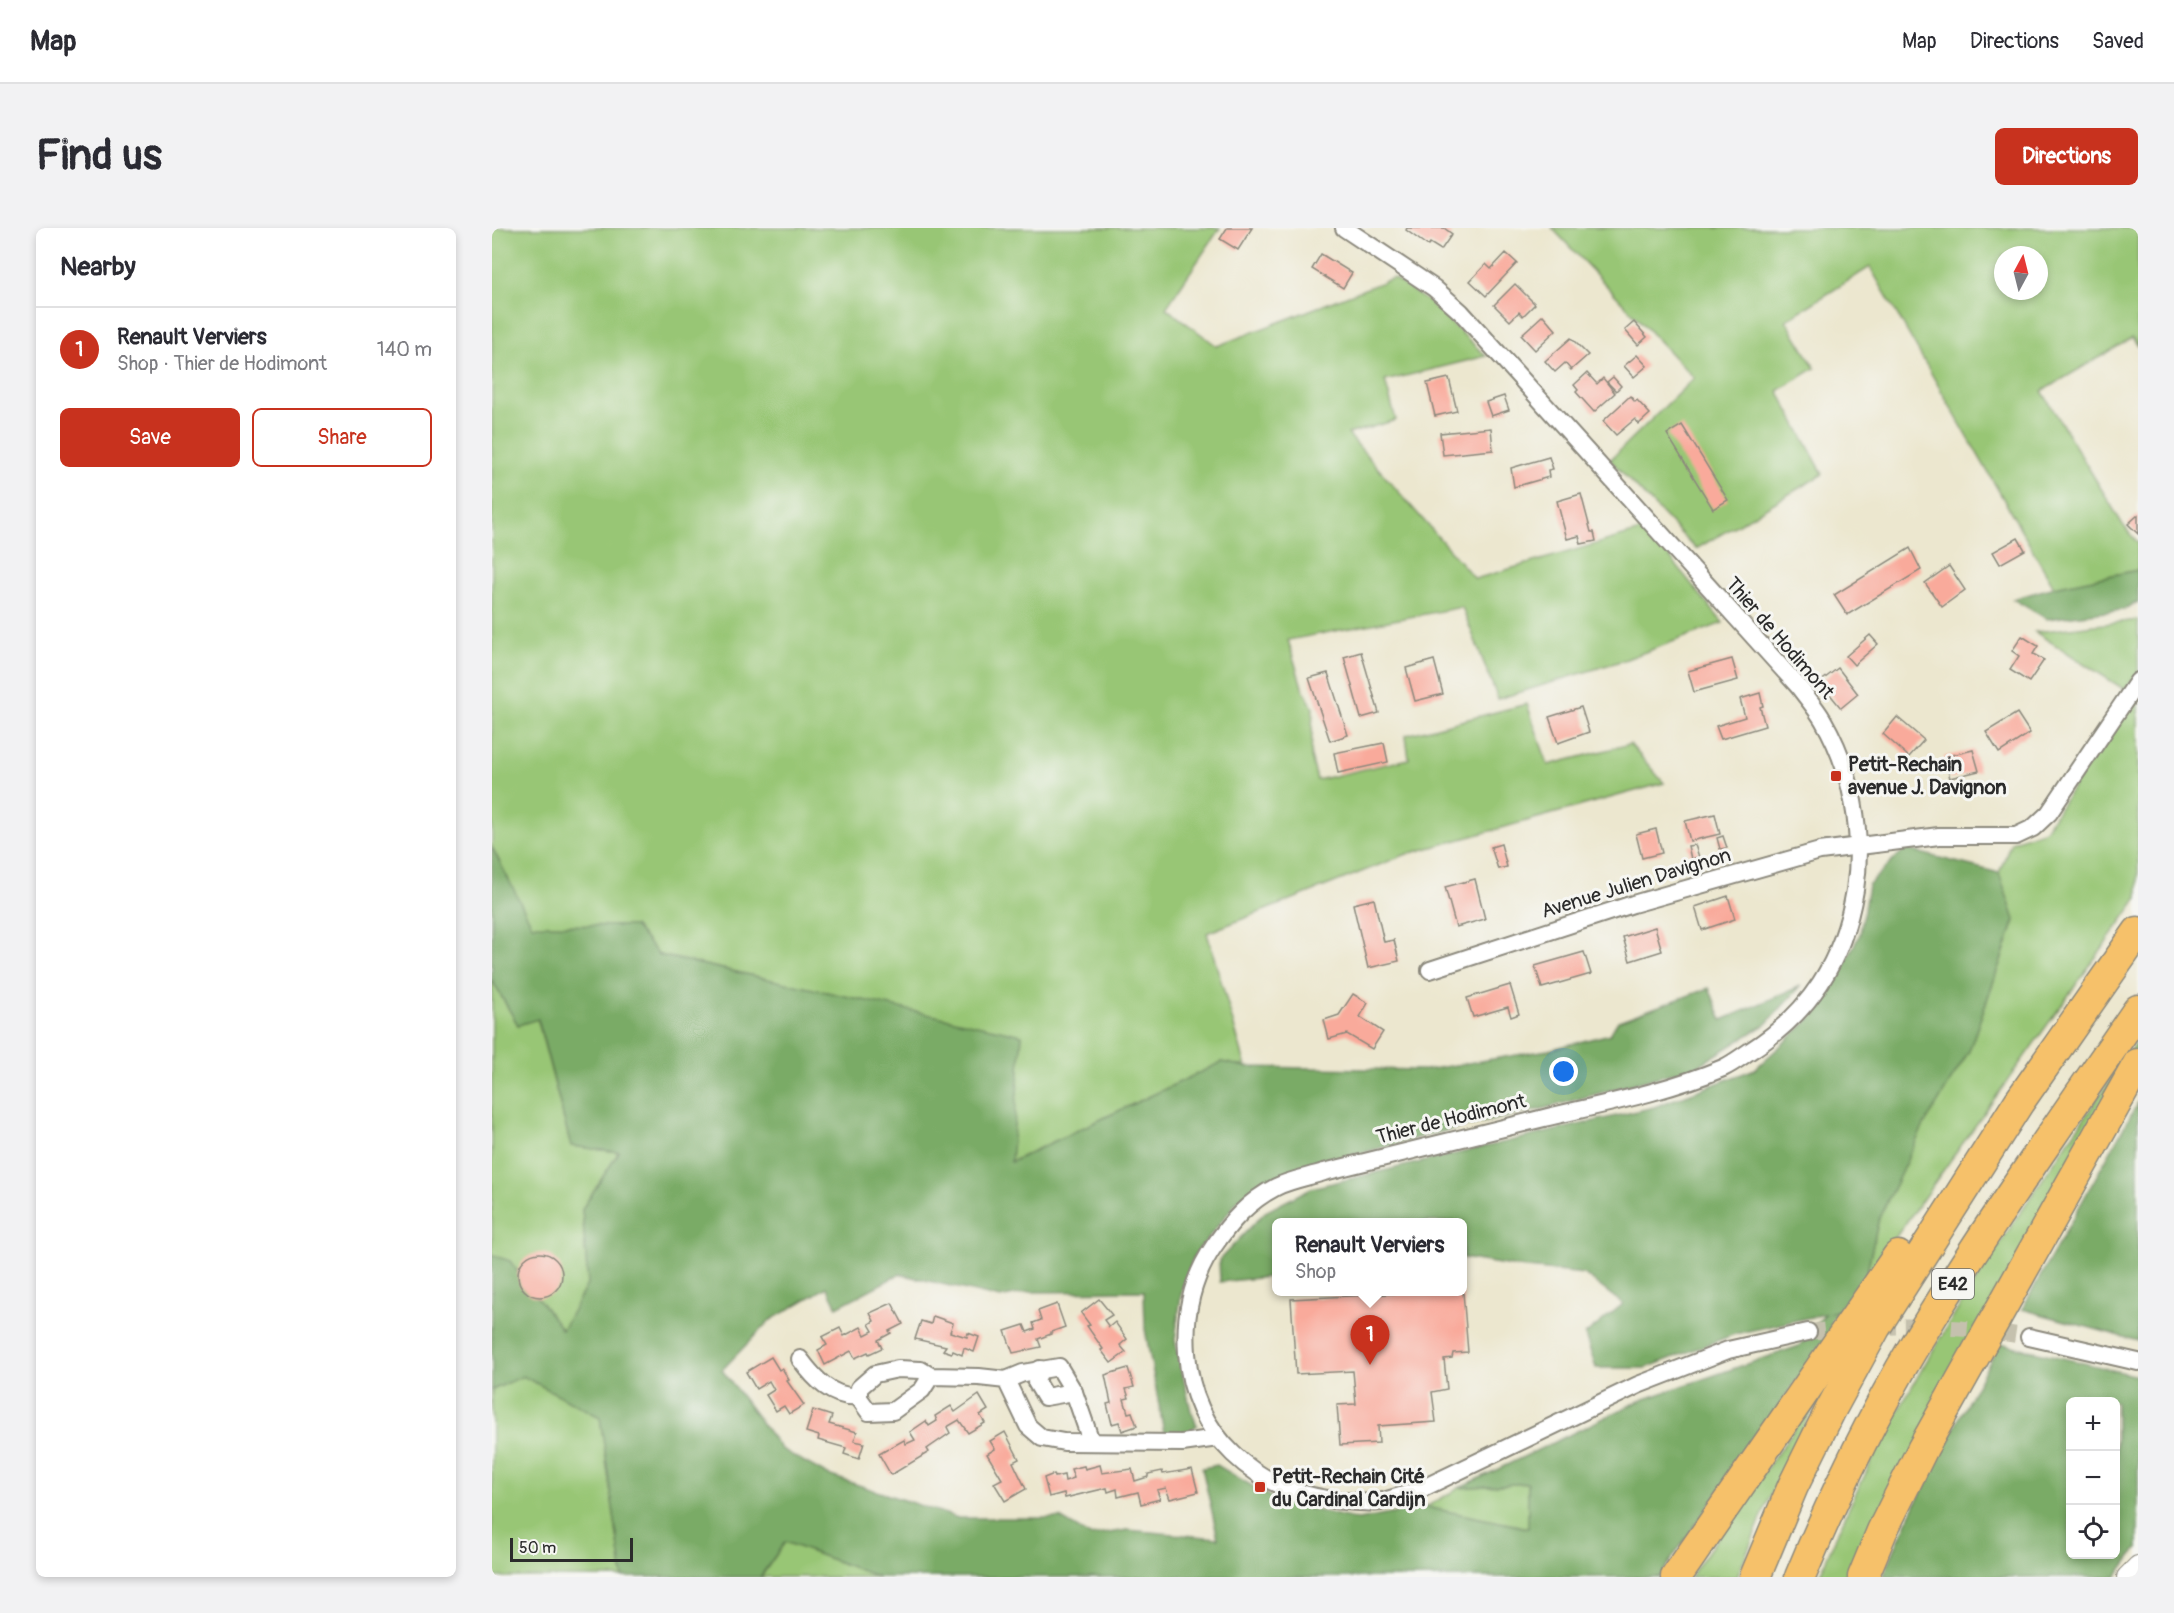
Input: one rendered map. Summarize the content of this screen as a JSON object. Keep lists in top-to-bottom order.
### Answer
{
  "streets": {
    "highway": ["E42"],
    "street": ["Thier de Hodimont", "Avenue Julien Davignon"]
  },
  "crossings": [
    ["Thier de Hodimont", "Avenue Julien Davignon"]
  ],
  "places": {
    "transit": ["Petit-Rechain avenue J. Davignon", "Petit-Rechain Cité du Cardinal Cardijn"]
  },
  "scale_bar": "50 m",
  "north": "top",
  "page": {
    "header": "Map",
    "nav": ["Map", "Directions", "Saved"],
    "buttons": [
      "Directions",
      ["Save", "Share"]
    ],
    "title": "Find us",
    "heading": "Nearby",
    "list": [
      {
        "mark": "1",
        "name": "Renault Verviers",
        "note": "Shop · Thier de Hodimont",
        "value": "140 m"
      }
    ],
    "popup": ["Renault Verviers", "Shop"],
    "pins": "1",
    "map_buttons": ["+", "−"],
    "scale": "50 m"
  }
}
